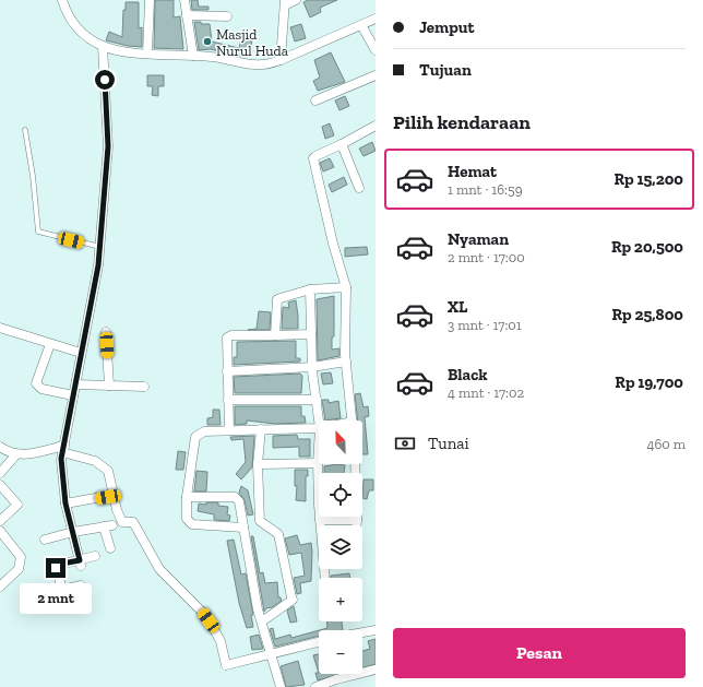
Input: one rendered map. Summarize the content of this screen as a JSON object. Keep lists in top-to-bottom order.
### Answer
{
  "places": ["Masjid Nurul Huda"],
  "north": "top left",
  "page": {
    "banner": ["Jemput", "Tujuan"],
    "heading": "Pilih kendaraan",
    "list": [
      {
        "name": "Hemat",
        "note": "1 mnt · 16:59",
        "value": "Rp 15,200"
      },
      {
        "name": "Nyaman",
        "note": "2 mnt · 17:00",
        "value": "Rp 20,500"
      },
      {
        "name": "XL",
        "note": "3 mnt · 17:01",
        "value": "Rp 25,800"
      },
      {
        "name": "Black",
        "note": "4 mnt · 17:02",
        "value": "Rp 19,700"
      }
    ],
    "pay": ["Tunai", "460 m"],
    "map_buttons": ["+", "−"],
    "bubble": "2 mnt",
    "buttons": "Pesan"
  }
}
